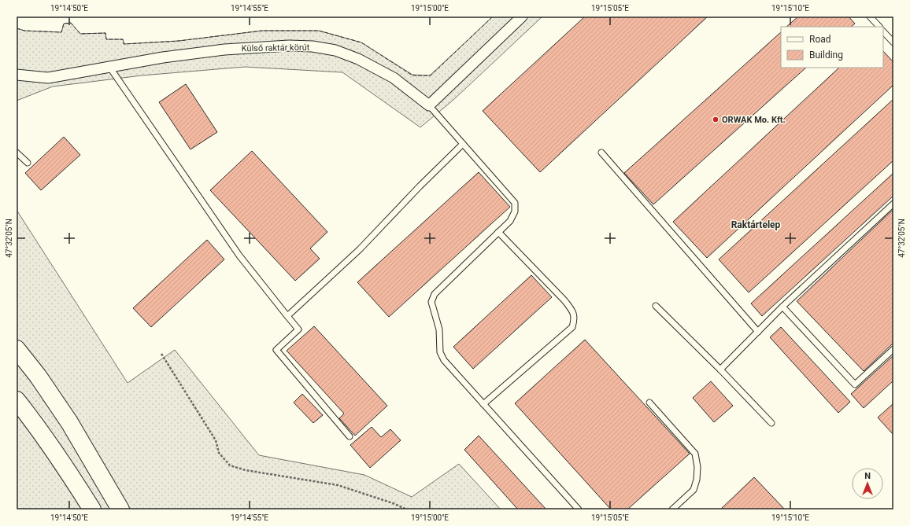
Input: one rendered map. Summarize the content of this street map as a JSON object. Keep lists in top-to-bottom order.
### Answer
{
  "streets": {
    "street": ["Külső raktár körút"]
  },
  "districts": ["Raktártelep"],
  "places": ["ORWAK Mo. Kft."],
  "legend": ["Road", "Building"],
  "north": "top",
  "coordinates": [
    "19°14'50\"E",
    "19°14'55\"E",
    "19°15'00\"E",
    "19°15'05\"E",
    "19°15'10\"E",
    "47°32'05\"N"
  ]
}
